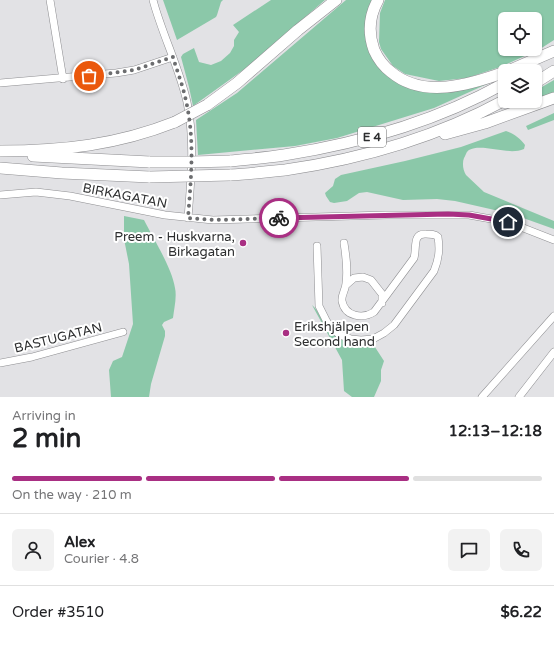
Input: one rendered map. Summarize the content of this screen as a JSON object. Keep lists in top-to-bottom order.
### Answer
{
  "streets": {
    "highway": ["E 4"],
    "street": ["BIRKAGATAN", "BASTUGATAN"]
  },
  "places": ["Preem - Huskvarna, Birkagatan", "Erikshjälpen Second hand"],
  "page": {
    "heading": ["2 min", "Arriving in", "12:13–12:18"],
    "panel": [
      "Alex",
      "Courier · 4.8",
      "Order #3510",
      "$6.22"
    ],
    "bar": "On the way · 210 m"
  }
}
